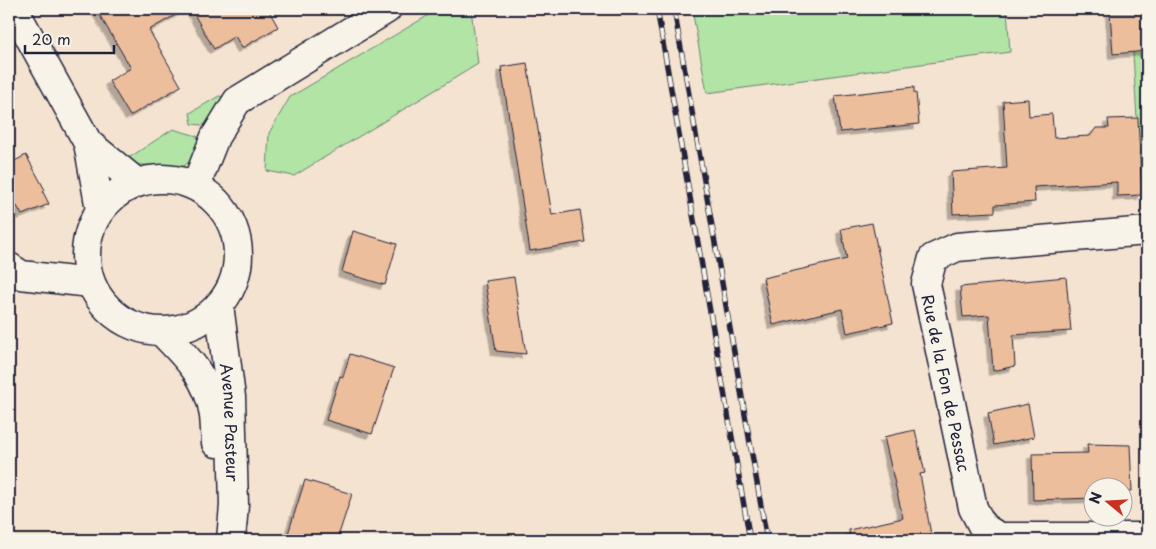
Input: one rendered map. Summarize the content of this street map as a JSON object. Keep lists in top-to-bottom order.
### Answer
{
  "streets": {
    "main road": ["Rue de la Fon de Pessac", "Avenue Pasteur"]
  },
  "scale_bar": "20 m",
  "north": "left"
}
